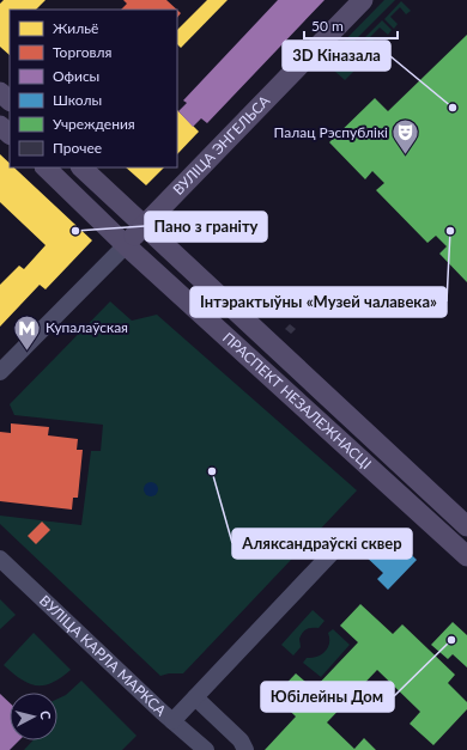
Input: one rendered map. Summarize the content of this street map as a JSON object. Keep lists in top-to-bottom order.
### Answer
{
  "streets": {
    "main road": ["ВУЛІЦА ЭНГЕЛЬСА", "ПРАСПЕКТ НЕЗАЛЕЖНАСЦІ"],
    "street": ["ВУЛІЦА КАРЛА МАРКСА"]
  },
  "crossings": [
    ["ВУЛІЦА ЭНГЕЛЬСА", "ПРАСПЕКТ НЕЗАЛЕЖНАСЦІ"]
  ],
  "places": {
    "other": [
      "3D Кіназала",
      "Пано з граніту",
      "Інтэрактыўны «Музей чалавека»",
      "Аляксандраўскі сквер",
      "Юбілейны Дом"
    ],
    "theatre": ["Палац Рэспублікі"],
    "metro station": ["Купалаўская"]
  },
  "legend": [
    "Жильё",
    "Торговля",
    "Офисы",
    "Школы",
    "Учреждения",
    "Прочее"
  ],
  "scale_bar": "50 m",
  "north": "right"
}
